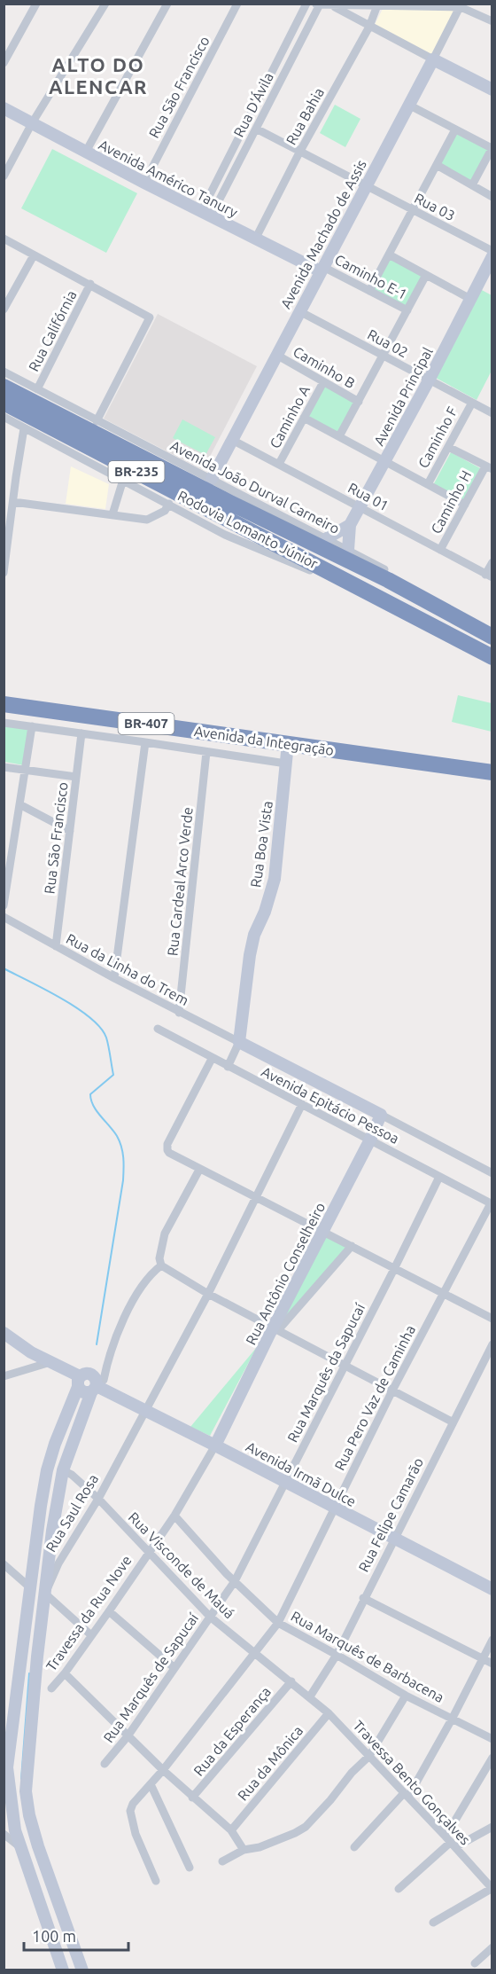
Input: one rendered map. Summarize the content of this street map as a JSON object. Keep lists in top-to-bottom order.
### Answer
{
  "streets": {
    "highway": [
      "BR-235",
      "Rodovia Lomanto Júnior",
      "BR-407",
      "Avenida da Integração"
    ],
    "street": [
      "Rua São Francisco",
      "Rua D'Ávila",
      "Rua Bahia",
      "Avenida Américo Tanury",
      "Rua 03",
      "Avenida Machado de Assis",
      "Caminho E-1",
      "Rua Califórnia",
      "Rua 02",
      "Caminho B",
      "Avenida Principal",
      "Caminho A",
      "Caminho F",
      "Avenida João Durval Carneiro",
      "Rua 01",
      "Caminho H",
      "Rua Boa Vista",
      "Rua Cardeal Arco Verde",
      "Rua da Linha do Trem",
      "Avenida Epitácio Pessoa",
      "Rua Antônio Conselheiro",
      "Rua Marquês da Sapucaí",
      "Rua Pero Vaz de Caminha",
      "Avenida Irmã Dulce",
      "Rua Saul Rosa",
      "Rua Felipe Camarão",
      "Rua Visconde de Mauá",
      "Travessa da Rua Nove",
      "Rua Marquês de Barbacena",
      "Rua Marquês de Sapucaí",
      "Rua da Esperança",
      "Rua da Mônica",
      "Travessa Bento Gonçalves"
    ]
  },
  "crossings": [
    ["Rua São Francisco", "Avenida Américo Tanury"],
    ["Rua São Francisco", "Rua da Linha do Trem"],
    ["Rua D'Ávila", "Avenida Américo Tanury"],
    ["Rua D'Ávila", "Rua 03"],
    ["Rua Bahia", "Avenida Américo Tanury"],
    ["Rua Bahia", "Rua 03"],
    ["Avenida Américo Tanury", "Avenida Machado de Assis"],
    ["Avenida Américo Tanury", "Caminho E-1"],
    ["Rua 03", "Avenida Machado de Assis"],
    ["Avenida Machado de Assis", "Caminho E-1"],
    ["Avenida Machado de Assis", "Rua 02"],
    ["Avenida Machado de Assis", "Caminho B"],
    ["Avenida Machado de Assis", "Avenida João Durval Carneiro"],
    ["Avenida Machado de Assis", "Rua 01"],
    ["Rua Califórnia", "Avenida João Durval Carneiro"],
    ["Rua 02", "Avenida Principal"],
    ["Rua 02", "Caminho F"],
    ["Caminho B", "Caminho A"],
    ["Avenida Principal", "Rua 01"],
    ["Caminho A", "Rua 01"],
    ["Rua 01", "Caminho H"],
    ["Avenida da Integração", "Rua Boa Vista"],
    ["Rua Boa Vista", "Rua da Linha do Trem"],
    ["Rua Cardeal Arco Verde", "Rua da Linha do Trem"],
    ["Avenida Epitácio Pessoa", "Rua Antônio Conselheiro"],
    ["Avenida Epitácio Pessoa", "Rua Marquês da Sapucaí"],
    ["Avenida Epitácio Pessoa", "Rua Pero Vaz de Caminha"],
    ["Avenida Epitácio Pessoa", "Rua Saul Rosa"],
    ["Rua Antônio Conselheiro", "Avenida Irmã Dulce"],
    ["Rua Antônio Conselheiro", "Travessa da Rua Nove"],
    ["Rua Marquês da Sapucaí", "Avenida Irmã Dulce"],
    ["Rua Marquês da Sapucaí", "Rua Marquês de Barbacena"],
    ["Rua Marquês da Sapucaí", "Rua Marquês de Sapucaí"],
    ["Rua Pero Vaz de Caminha", "Avenida Irmã Dulce"],
    ["Rua Pero Vaz de Caminha", "Rua Visconde de Mauá"],
    ["Rua Pero Vaz de Caminha", "Rua Marquês de Barbacena"],
    ["Avenida Irmã Dulce", "Rua Saul Rosa"],
    ["Avenida Irmã Dulce", "Rua Felipe Camarão"],
    ["Avenida Irmã Dulce", "Travessa da Rua Nove"],
    ["Rua Saul Rosa", "Rua Visconde de Mauá"],
    ["Rua Felipe Camarão", "Rua Visconde de Mauá"],
    ["Rua Felipe Camarão", "Rua Marquês de Barbacena"],
    ["Rua Felipe Camarão", "Travessa Bento Gonçalves"],
    ["Rua Visconde de Mauá", "Travessa da Rua Nove"],
    ["Rua Visconde de Mauá", "Rua Marquês de Sapucaí"],
    ["Rua Visconde de Mauá", "Rua da Esperança"],
    ["Rua Visconde de Mauá", "Travessa Bento Gonçalves"],
    ["Travessa da Rua Nove", "Rua Marquês de Barbacena"],
    ["Rua Marquês de Barbacena", "Rua Marquês de Sapucaí"],
    ["Rua da Mônica", "Travessa Bento Gonçalves"]
  ],
  "districts": ["ALTO DO ALENCAR"],
  "scale_bar": "100 m"
}
